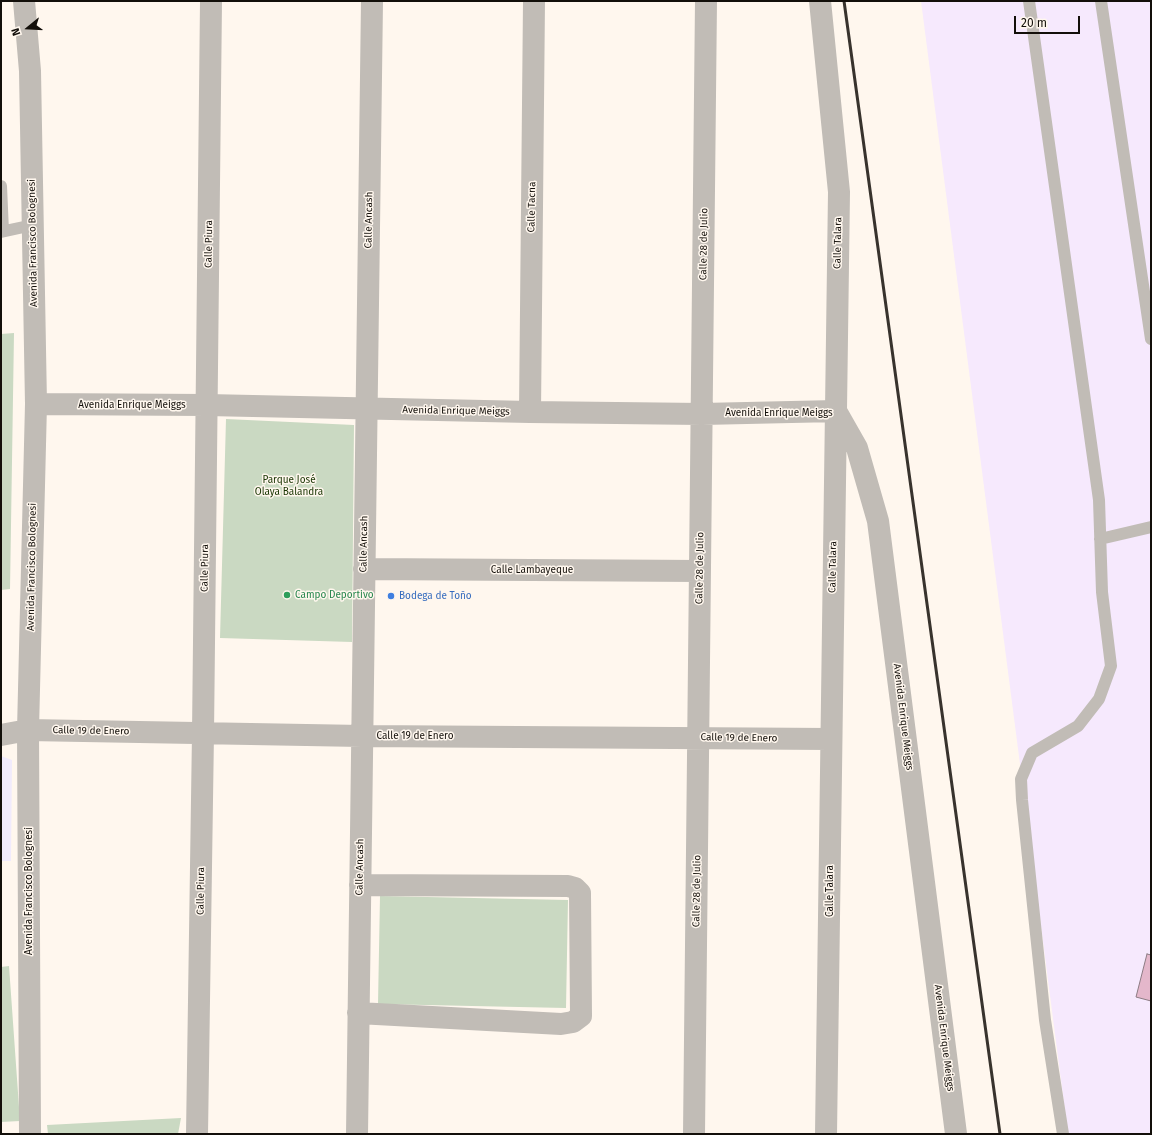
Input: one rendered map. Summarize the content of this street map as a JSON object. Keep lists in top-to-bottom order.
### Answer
{
  "streets": {
    "street": [
      "Calle Tacna",
      "Calle Ancash",
      "Avenida Francisco Bolognesi",
      "Calle Talara",
      "Calle Piura",
      "Calle 28 de Julio",
      "Avenida Enrique Meiggs",
      "Calle Lambayeque",
      "Calle 19 de Enero"
    ]
  },
  "crossings": [
    ["Calle Tacna", "Avenida Enrique Meiggs"],
    ["Calle Ancash", "Avenida Enrique Meiggs"],
    ["Calle Ancash", "Calle Lambayeque"],
    ["Calle Ancash", "Calle 19 de Enero"],
    ["Avenida Francisco Bolognesi", "Avenida Enrique Meiggs"],
    ["Avenida Francisco Bolognesi", "Calle 19 de Enero"],
    ["Calle Talara", "Avenida Enrique Meiggs"],
    ["Calle Talara", "Calle 19 de Enero"],
    ["Calle Piura", "Avenida Enrique Meiggs"],
    ["Calle Piura", "Calle 19 de Enero"],
    ["Calle 28 de Julio", "Avenida Enrique Meiggs"],
    ["Calle 28 de Julio", "Calle Lambayeque"],
    ["Calle 28 de Julio", "Calle 19 de Enero"]
  ],
  "parks": ["Parque José Olaya Balandra"],
  "places": ["Campo Deportivo", "Bodega de Toño"],
  "scale_bar": "20 m",
  "north": "left"
}
